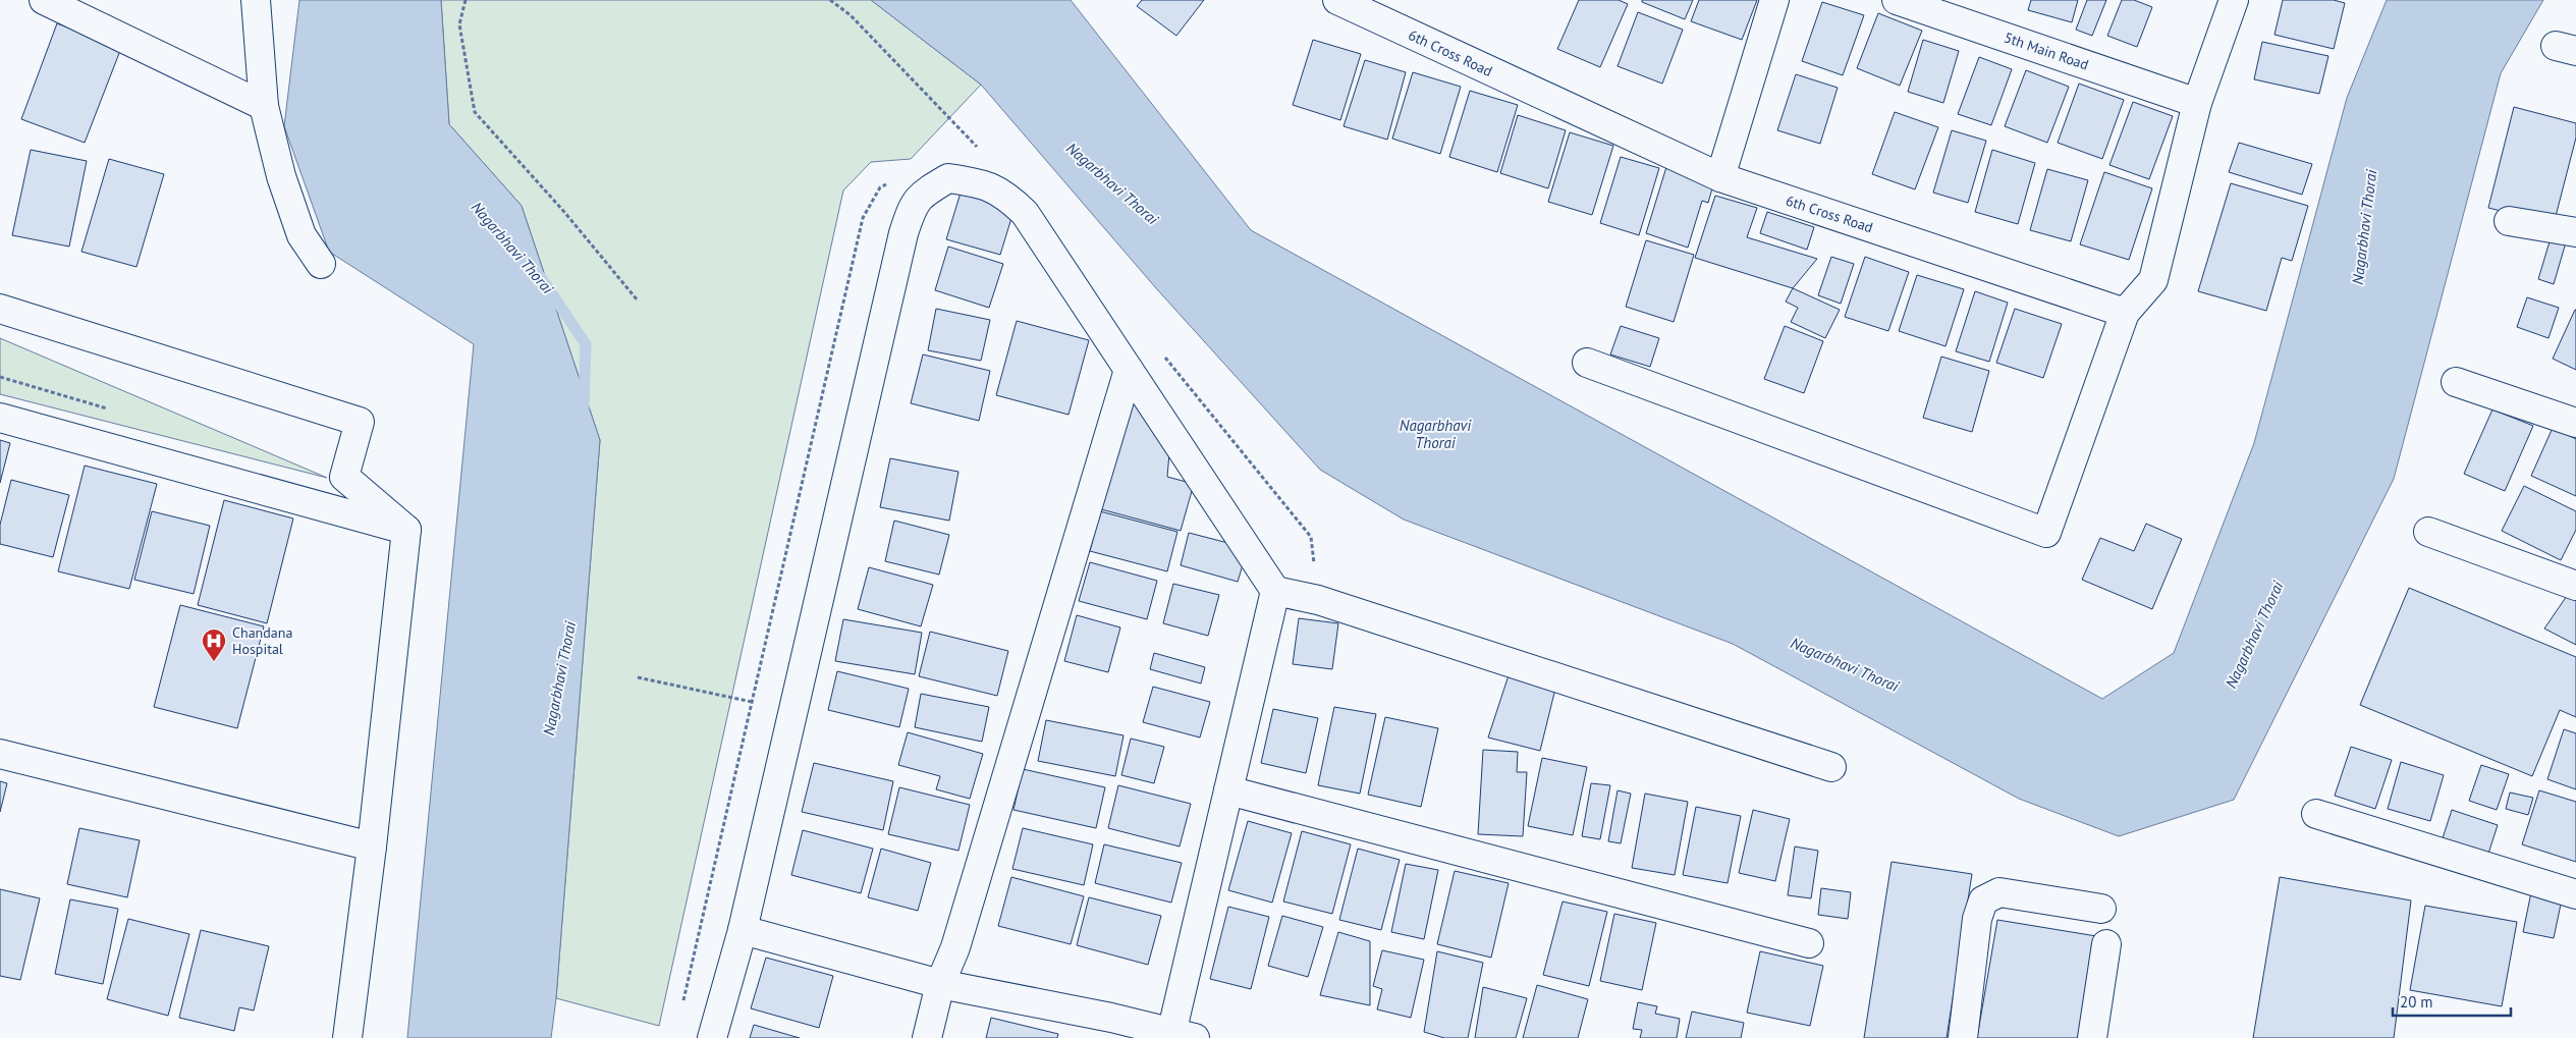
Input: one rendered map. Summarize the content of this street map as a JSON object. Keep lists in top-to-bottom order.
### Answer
{
  "streets": {
    "street": ["5th Main Road", "6th Cross Road"]
  },
  "water": ["Nagarbhavi Thorai"],
  "places": {
    "hospital": ["Chandana Hospital"]
  },
  "scale_bar": "20 m"
}
